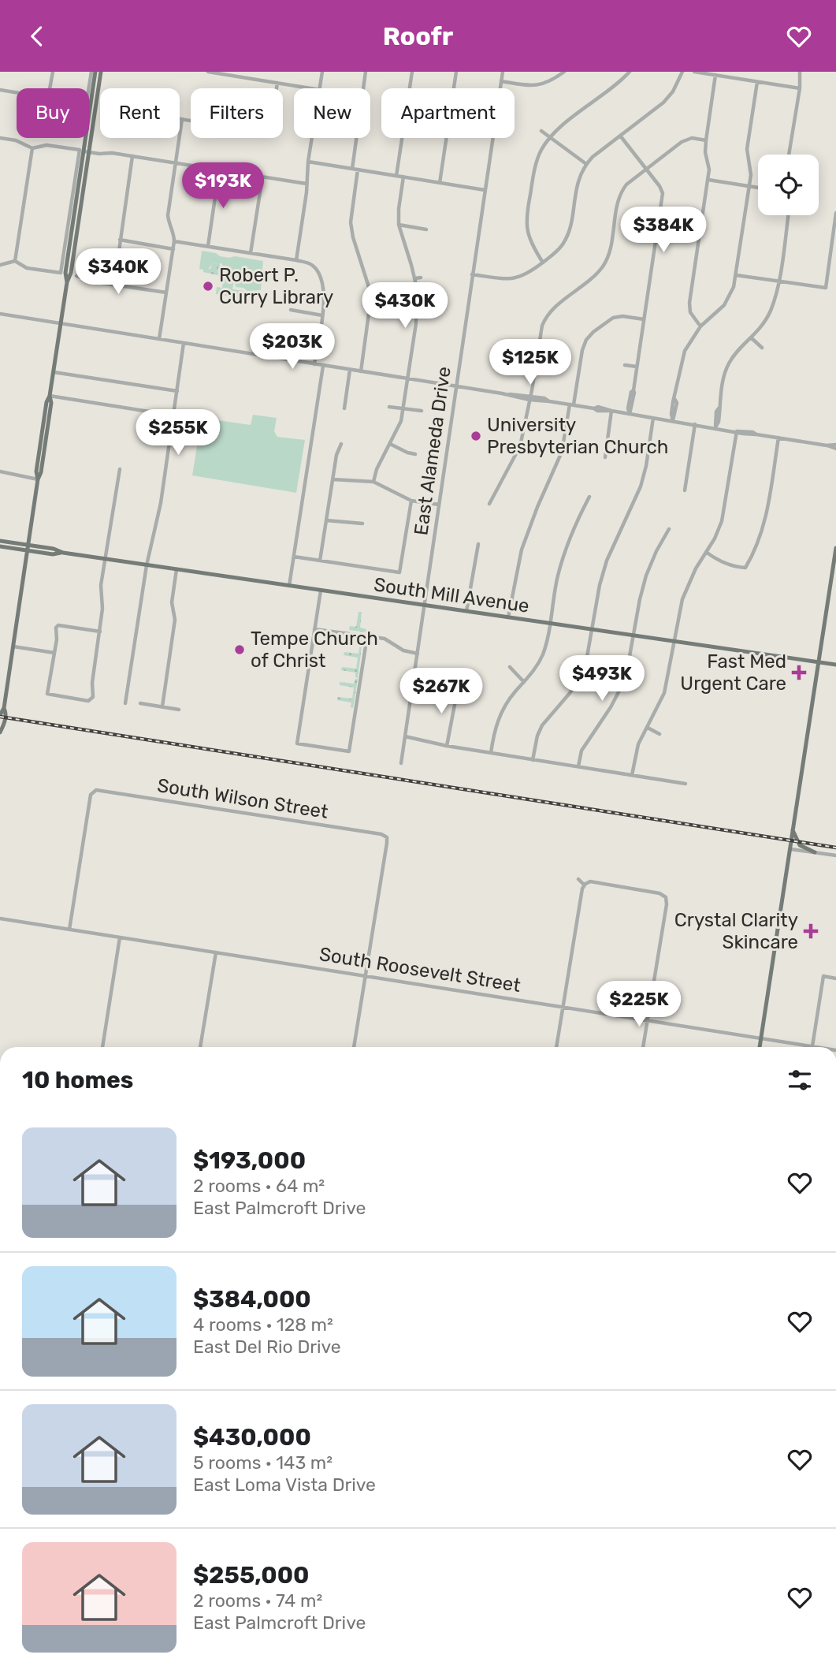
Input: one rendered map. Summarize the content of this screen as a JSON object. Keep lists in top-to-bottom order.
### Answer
{
  "streets": {
    "main road": ["South Mill Avenue"],
    "street": ["East Alameda Drive", "South Wilson Street", "South Roosevelt Street"]
  },
  "crossings": [
    ["East Alameda Drive", "South Mill Avenue"],
    ["South Wilson Street", "South Roosevelt Street"]
  ],
  "places": {
    "other": ["Robert P. Curry Library", "University Presbyterian Church", "Tempe Church of Christ"],
    "health": ["Fast Med Urgent Care", "Crystal Clarity Skincare"]
  },
  "page": {
    "header": "Roofr",
    "chip": [
      "Buy",
      "Rent",
      "Filters",
      "New",
      "Apartment"
    ],
    "price": [
      "$193K",
      "$384K",
      "$340K",
      "$430K",
      "$203K",
      "$125K",
      "$255K",
      "$493K",
      "$267K",
      "$225K"
    ],
    "heading": "10 homes",
    "list": [
      {
        "name": "$193,000",
        "note": "2 rooms · 64 m² · East Palmcroft Drive"
      },
      {
        "name": "$384,000",
        "note": "4 rooms · 128 m² · East Del Rio Drive"
      },
      {
        "name": "$430,000",
        "note": "5 rooms · 143 m² · East Loma Vista Drive"
      },
      {
        "name": "$255,000",
        "note": "2 rooms · 74 m² · East Palmcroft Drive"
      }
    ]
  }
}
